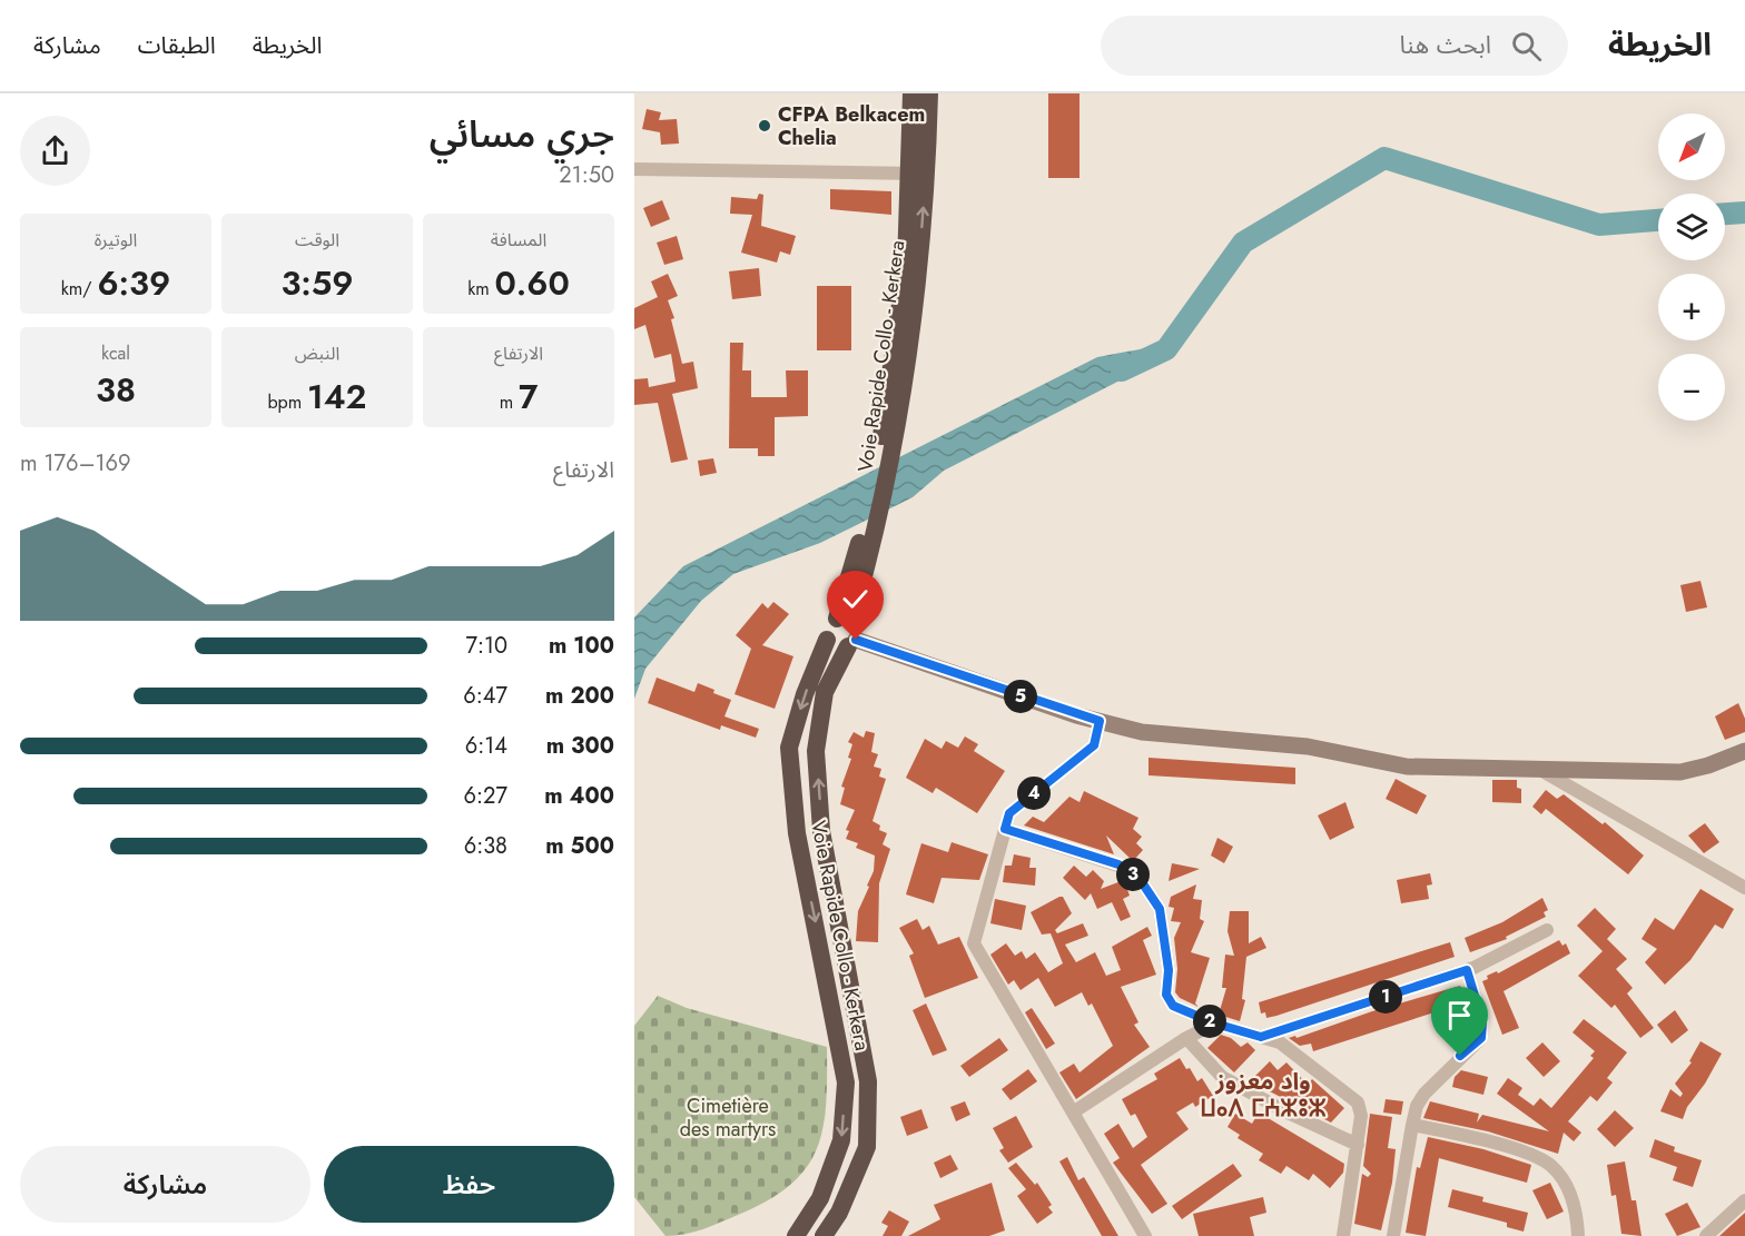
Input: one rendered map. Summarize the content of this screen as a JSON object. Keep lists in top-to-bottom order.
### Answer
{
  "streets": {
    "highway": ["Voie Rapide Collo - Kerkera"]
  },
  "districts": ["واد معزوز ⵡⴰⴷ ⵎⵄⵣⵓⵣ"],
  "parks": ["Cimetière des martyrs"],
  "places": ["CFPA Belkacem Chelia"],
  "north": "bottom left",
  "page": {
    "header": "الخريطة",
    "search": "ابحث هنا",
    "nav": ["الخريطة", "الطبقات", "مشاركة"],
    "heading": ["جري مسائي", "21:50"],
    "map_buttons": ["+", "−"],
    "stats": [
      ["المسافة", "0.60 km"],
      ["الوقت", "3:59"],
      ["الوتيرة", "6:39 /km"],
      ["الارتفاع", "7 m"],
      ["النبض", "142 bpm"],
      ["kcal", "38"]
    ],
    "chart": ["الارتفاع", "169–176 m"],
    "list": [
      {
        "name": "100 m",
        "note": "7:10"
      },
      {
        "name": "200 m",
        "note": "6:47"
      },
      {
        "name": "300 m",
        "note": "6:14"
      },
      {
        "name": "400 m",
        "note": "6:27"
      },
      {
        "name": "500 m",
        "note": "6:38"
      }
    ],
    "pins": [
      "5",
      "4",
      "3",
      "1",
      "2"
    ],
    "buttons": ["حفظ", "مشاركة"]
  }
}
